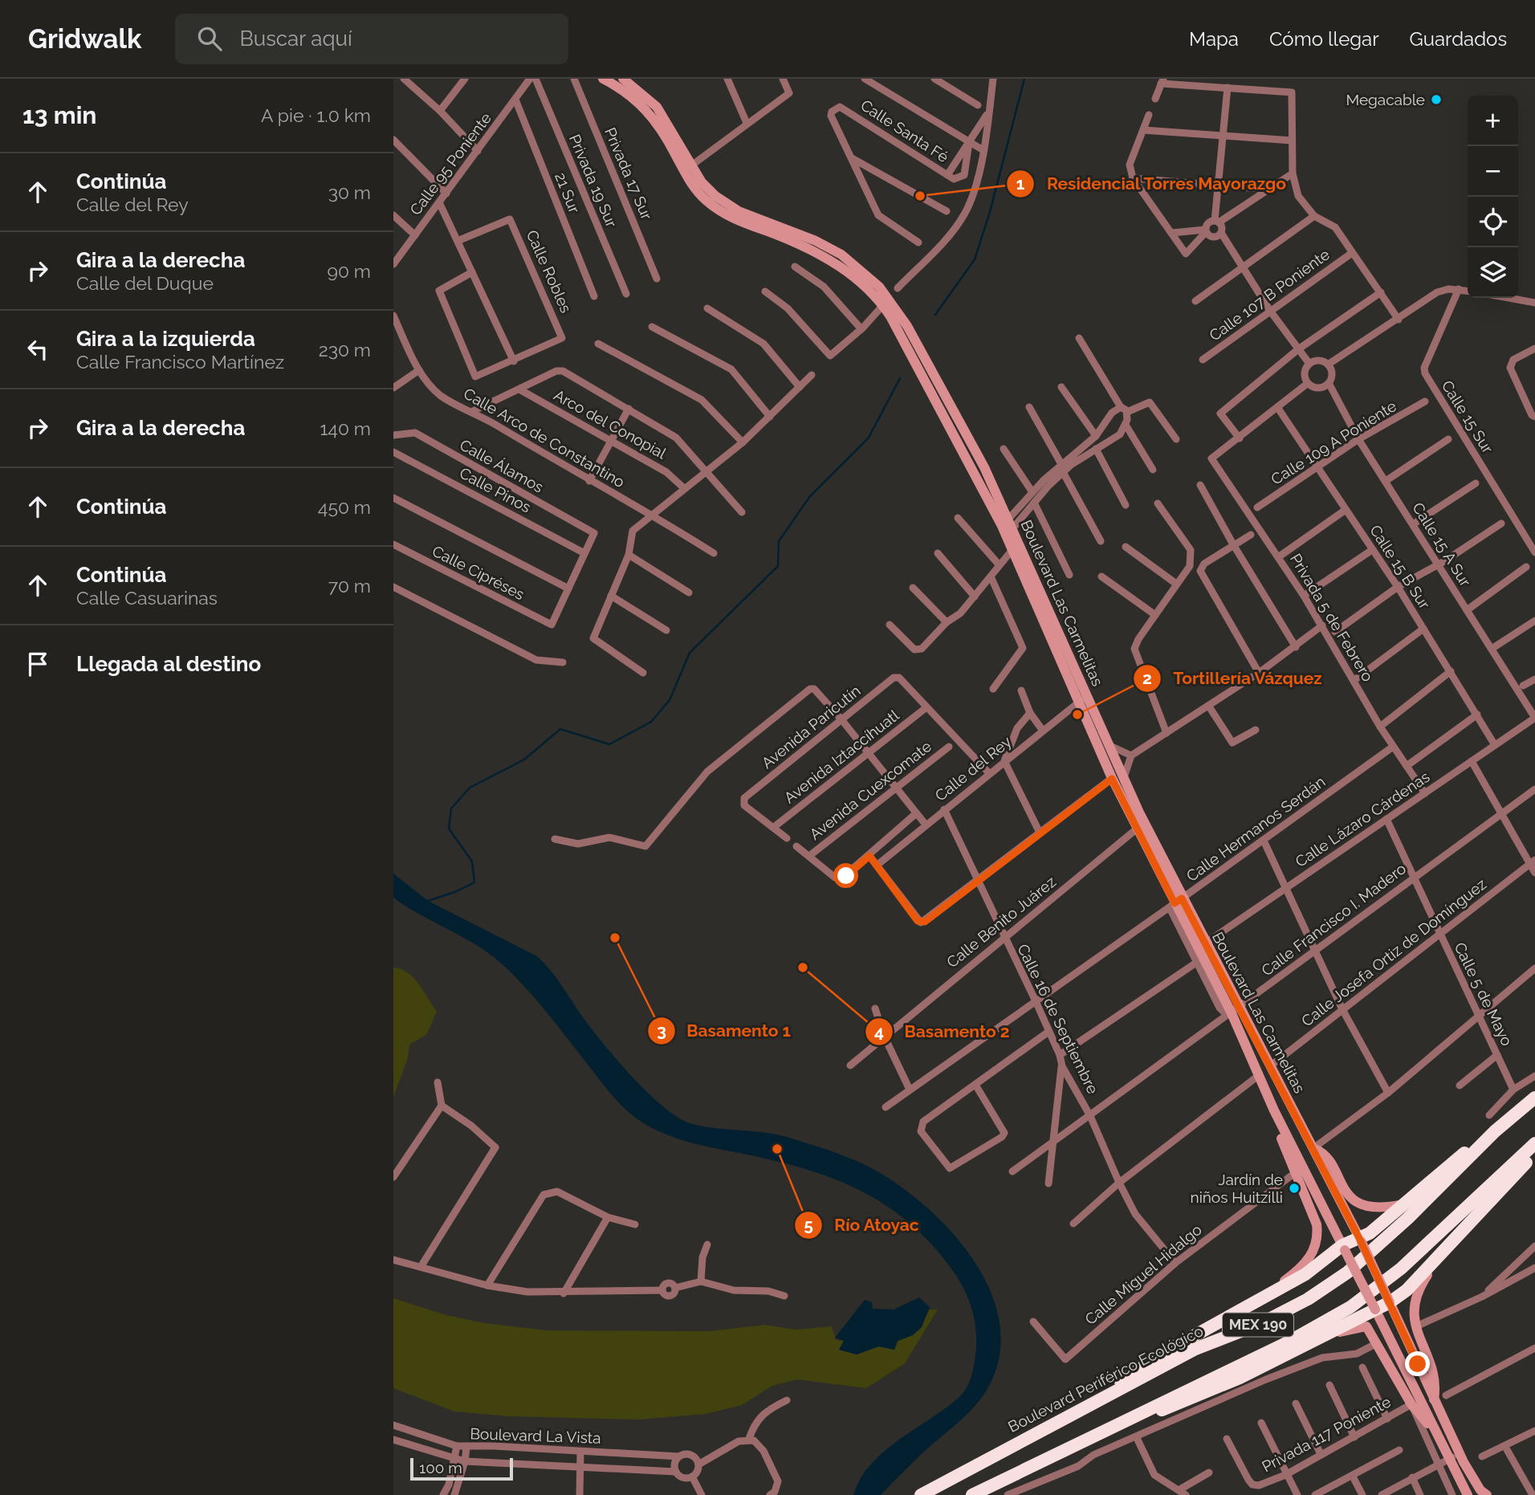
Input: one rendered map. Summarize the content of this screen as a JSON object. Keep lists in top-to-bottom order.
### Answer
{
  "streets": {
    "highway": ["MEX 190", "Boulevard Periférico Ecológico"],
    "main road": ["Boulevard Las Carmelitas"],
    "street": [
      "Calle Santa Fé",
      "Calle 95 Poniente",
      "Privada 17 Sur",
      "Privada 19 Sur",
      "21 Sur",
      "Calle Robles",
      "Calle 107 B Poniente",
      "Calle 15 Sur",
      "Arco del Conopial",
      "Calle Arco de Constantino",
      "Calle 109 A Poniente",
      "Calle Álamos",
      "Calle Pinos",
      "Calle 15 A Sur",
      "Calle 15 B Sur",
      "Calle Cipréses",
      "Privada 5 de Febrero",
      "Avenida Paricutín",
      "Avenida Iztaccíhuatl",
      "Calle del Rey",
      "Avenida Cuexcomate",
      "Calle Lázaro Cárdenas",
      "Calle Hermanos Serdán",
      "Calle Francisco I. Madero",
      "Calle Benito Juárez",
      "Calle Josefa Ortiz de Domínguez",
      "Calle 5 de Mayo",
      "Calle 16 de Septiembre",
      "Calle Miguel Hidalgo",
      "Privada 117 Poniente",
      "Boulevard La Vista"
    ]
  },
  "crossings": [
    ["Calle 95 Poniente", "21 Sur"],
    ["Calle 109 A Poniente", "Calle 15 A Sur"],
    ["Calle 109 A Poniente", "Calle 15 B Sur"],
    ["Calle Álamos", "Calle Pinos"],
    ["Calle 15 A Sur", "Calle Lázaro Cárdenas"],
    ["Calle 15 B Sur", "Calle Lázaro Cárdenas"],
    ["Boulevard Las Carmelitas", "Calle del Rey"],
    ["Boulevard Las Carmelitas", "Calle Lázaro Cárdenas"],
    ["Boulevard Las Carmelitas", "Calle Hermanos Serdán"],
    ["Boulevard Las Carmelitas", "Calle Francisco I. Madero"],
    ["Boulevard Las Carmelitas", "Calle Benito Juárez"],
    ["Boulevard Las Carmelitas", "Calle Josefa Ortiz de Domínguez"],
    ["Privada 5 de Febrero", "Calle Lázaro Cárdenas"],
    ["Privada 5 de Febrero", "Calle Hermanos Serdán"],
    ["Avenida Paricutín", "Avenida Iztaccíhuatl"],
    ["Calle del Rey", "Calle 16 de Septiembre"],
    ["Calle Lázaro Cárdenas", "Calle 5 de Mayo"],
    ["Calle Hermanos Serdán", "Calle 16 de Septiembre"],
    ["Calle Francisco I. Madero", "Calle 5 de Mayo"],
    ["Calle Francisco I. Madero", "Calle 16 de Septiembre"],
    ["Calle Benito Juárez", "Calle 16 de Septiembre"],
    ["Calle Josefa Ortiz de Domínguez", "Calle 5 de Mayo"],
    ["Calle 16 de Septiembre", "Calle Miguel Hidalgo"]
  ],
  "places": [
    "Megacable",
    "Residencial Torres Mayorazgo",
    "Tortillería Vázquez",
    "Basamento 1",
    "Basamento 2",
    "Río Atoyac",
    "Jardín de niños Huitzilli"
  ],
  "scale_bar": "100 m",
  "page": {
    "header": "Gridwalk",
    "search": "Buscar aquí",
    "nav": ["Mapa", "Cómo llegar", "Guardados"],
    "heading": ["13 min", "A pie · 1.0 km"],
    "map_buttons": ["+", "−"],
    "list": [
      ["Continúa", "Calle del Rey", "30 m"],
      ["Gira a la derecha", "Calle del Duque", "90 m"],
      ["Gira a la izquierda", "Calle Francisco Martínez", "230 m"],
      ["Gira a la derecha", "140 m"],
      ["Continúa", "450 m"],
      ["Continúa", "Calle Casuarinas", "70 m"],
      "Llegada al destino"
    ],
    "scale": "100 m"
  }
}
